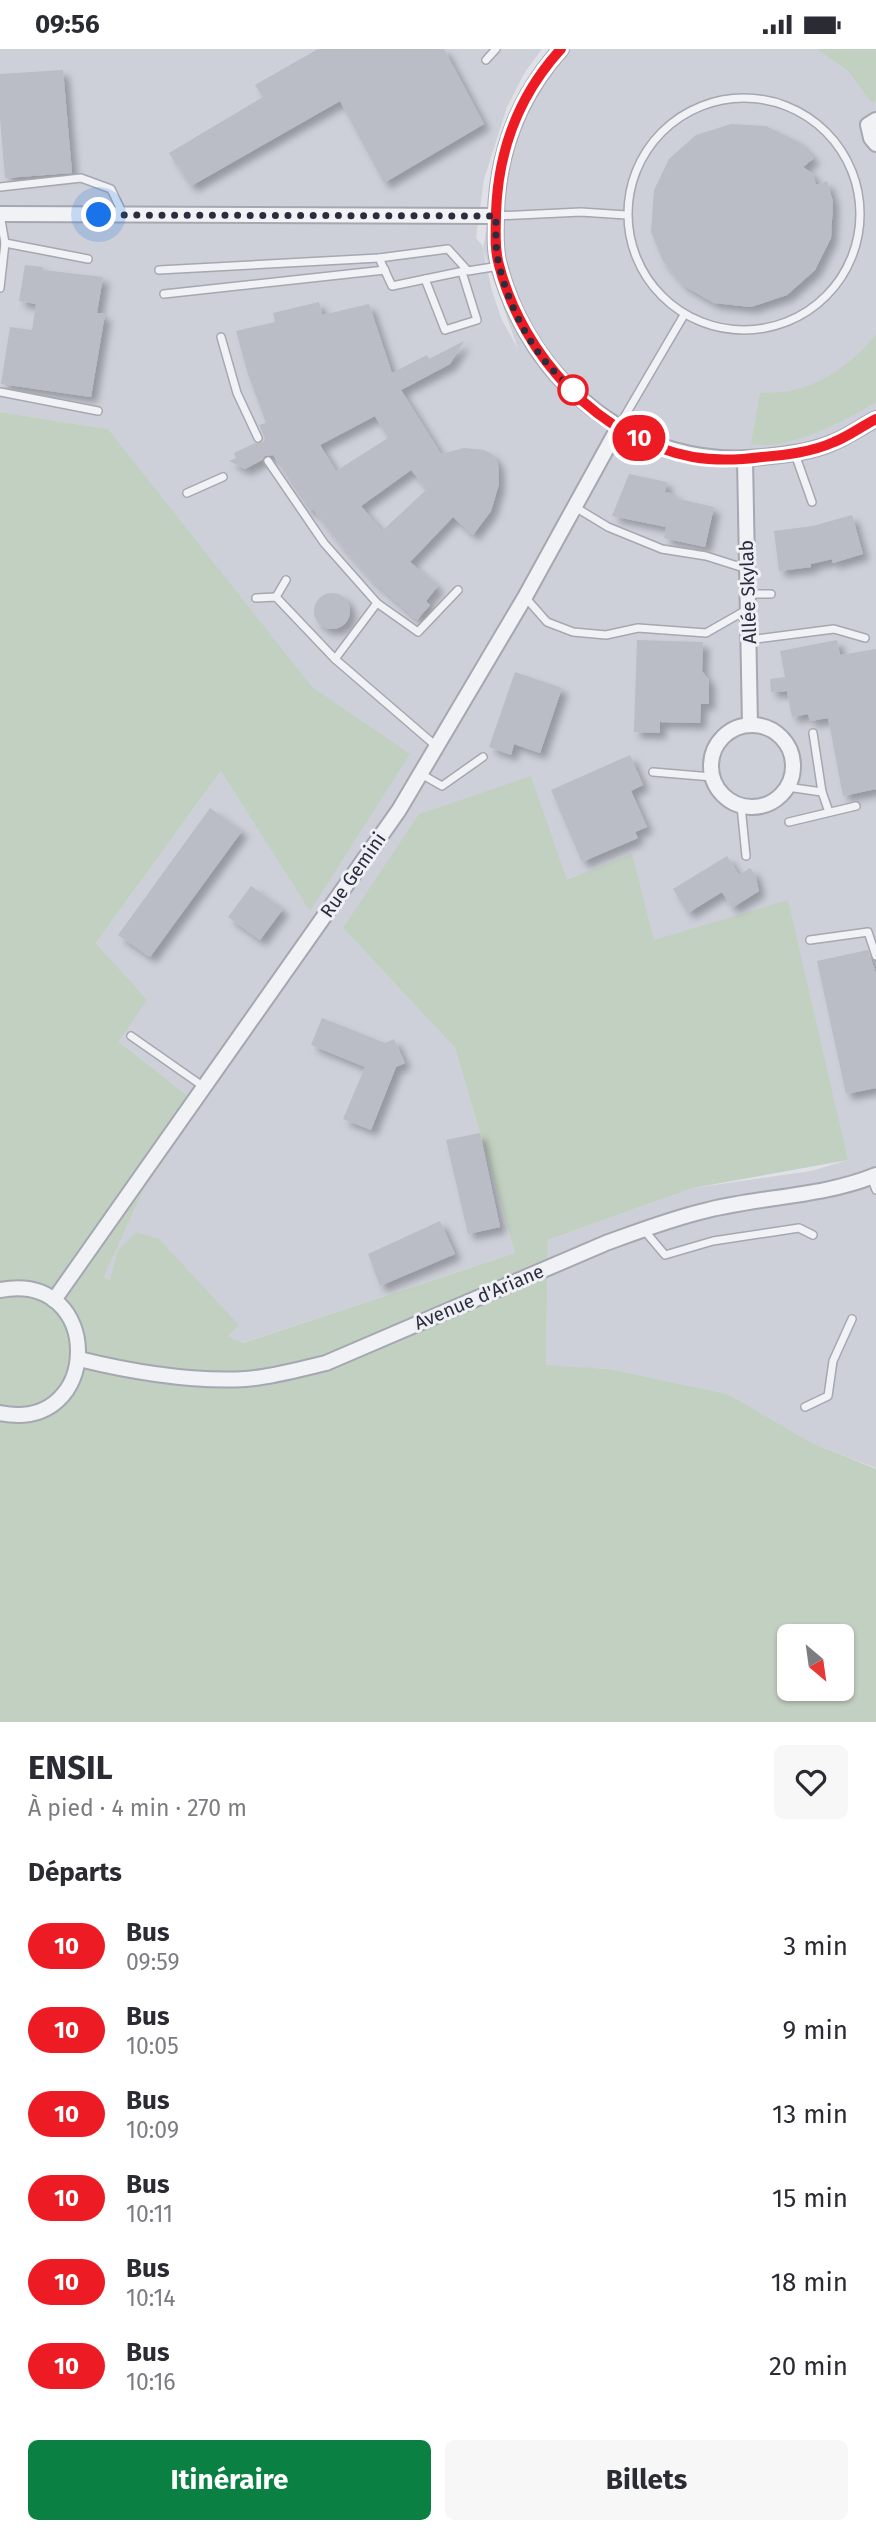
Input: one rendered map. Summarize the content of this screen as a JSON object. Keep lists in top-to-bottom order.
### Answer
{
  "streets": {
    "street": ["Allée Skylab", "Rue Gemini", "Avenue d'Ariane"]
  },
  "lines": ["bus line 10"],
  "north": "bottom right",
  "page": {
    "status": "09:56",
    "on_map": "10",
    "heading": [
      ["ENSIL", "À pied · 4 min · 270 m"],
      "Départs"
    ],
    "list": [
      {
        "mark": "10",
        "name": "Bus",
        "note": "09:59",
        "value": "3 min"
      },
      {
        "mark": "10",
        "name": "Bus",
        "note": "10:05",
        "value": "9 min"
      },
      {
        "mark": "10",
        "name": "Bus",
        "note": "10:09",
        "value": "13 min"
      },
      {
        "mark": "10",
        "name": "Bus",
        "note": "10:11",
        "value": "15 min"
      },
      {
        "mark": "10",
        "name": "Bus",
        "note": "10:14",
        "value": "18 min"
      },
      {
        "mark": "10",
        "name": "Bus",
        "note": "10:16",
        "value": "20 min"
      }
    ],
    "buttons": ["Itinéraire", "Billets"]
  }
}
